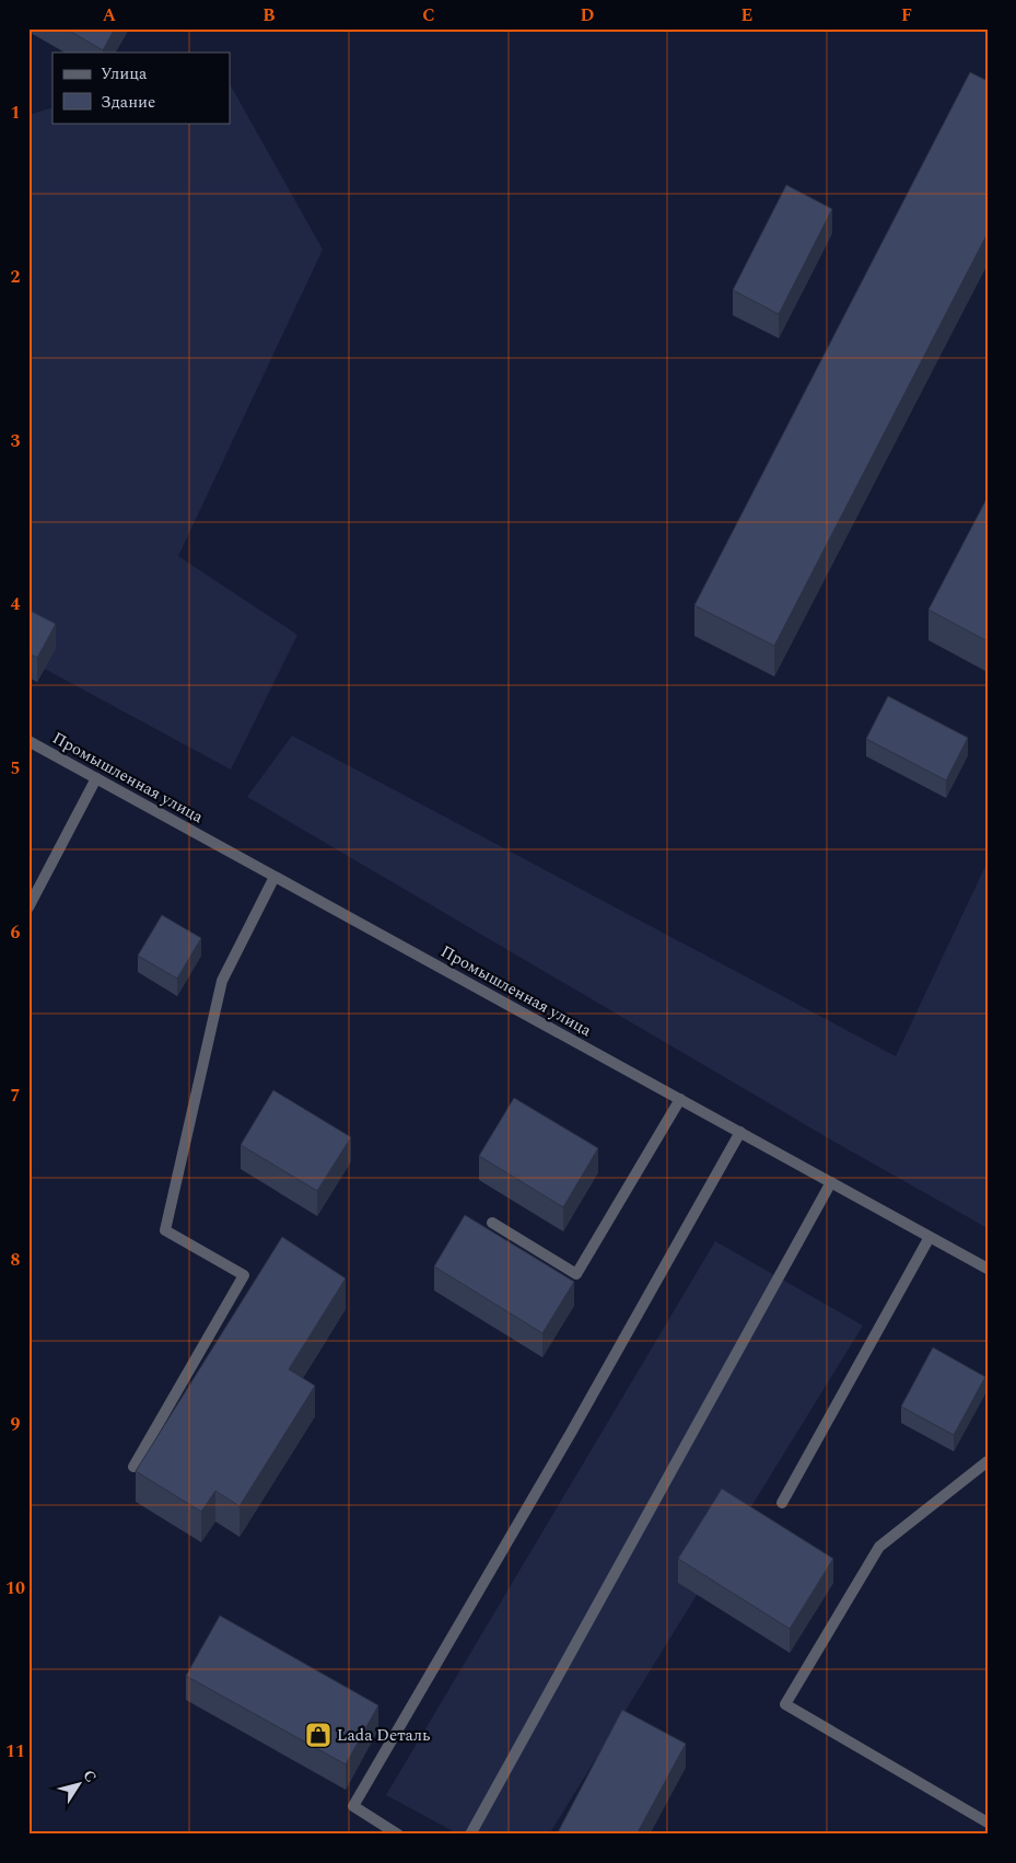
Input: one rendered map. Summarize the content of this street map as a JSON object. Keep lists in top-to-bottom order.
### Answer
{
  "streets": {
    "street": ["Промышленная улица"]
  },
  "places": {
    "shop": ["Lada Dеталь"]
  },
  "legend": ["Улица", "Здание"],
  "north": "top right",
  "grid": {
    "columns": [
      "A",
      "B",
      "C",
      "D",
      "E",
      "F"
    ],
    "rows": [
      "1",
      "2",
      "3",
      "4",
      "5",
      "6",
      "7",
      "8",
      "9",
      "10",
      "11"
    ]
  }
}
